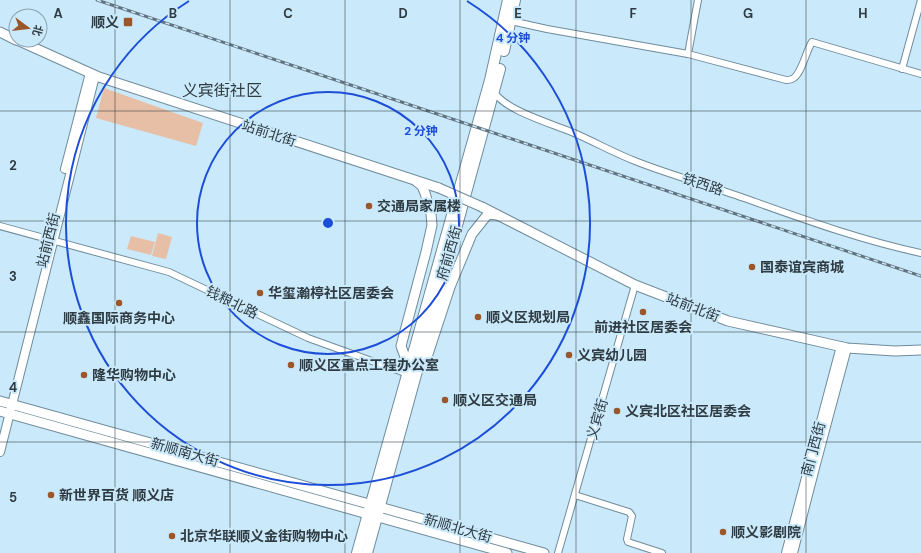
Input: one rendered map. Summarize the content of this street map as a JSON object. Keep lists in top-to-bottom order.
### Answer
{
  "streets": {
    "main road": [
      "站前北街",
      "府前西街",
      "新顺南大街",
      "新顺北大街"
    ],
    "street": [
      "铁西路",
      "站前西街",
      "钱粮北路",
      "义宾街",
      "南门西街"
    ]
  },
  "crossings": [
    ["站前北街", "站前西街"],
    ["站前北街", "义宾街"],
    ["站前北街", "南门西街"],
    ["铁西路", "府前西街"],
    ["站前西街", "钱粮北路"],
    ["站前西街", "新顺南大街"],
    ["府前西街", "钱粮北路"],
    ["府前西街", "新顺南大街"],
    ["府前西街", "新顺北大街"],
    ["新顺南大街", "新顺北大街"]
  ],
  "districts": ["义宾街社区"],
  "places": {
    "transit": ["顺义"],
    "other": [
      "交通局家属楼",
      "国泰谊宾商城",
      "华玺瀚楟社区居委会",
      "顺鑫国际商务中心",
      "前进社区居委会",
      "顺义区规划局",
      "义宾幼儿园",
      "顺义区重点工程办公室",
      "隆华购物中心",
      "顺义区交通局",
      "义宾北区社区居委会",
      "新世界百货 顺义店",
      "顺义影剧院",
      "北京华联顺义金街购物中心"
    ]
  },
  "north": "right",
  "grid": {
    "columns": [
      "A",
      "B",
      "C",
      "D",
      "E",
      "F",
      "G",
      "H"
    ],
    "rows": [
      "2",
      "3",
      "4",
      "5"
    ]
  },
  "rings": ["4 分钟", "2 分钟"]
}
